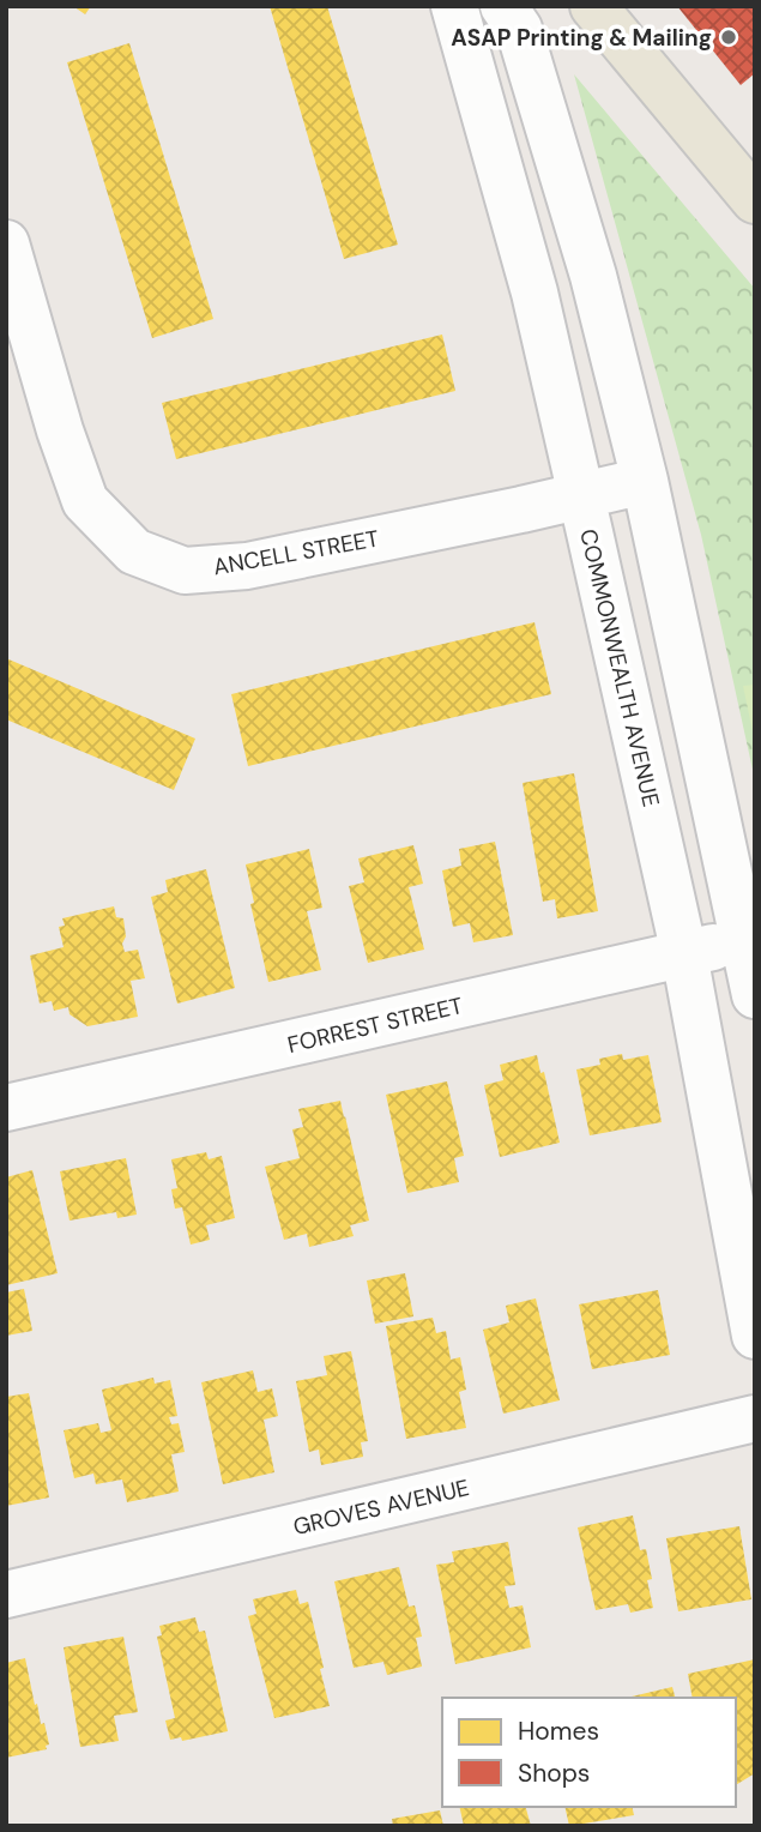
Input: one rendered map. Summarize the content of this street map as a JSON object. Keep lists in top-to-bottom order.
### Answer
{
  "streets": {
    "street": [
      "ANCELL STREET",
      "COMMONWEALTH AVENUE",
      "FORREST STREET",
      "GROVES AVENUE"
    ]
  },
  "crossings": [
    ["ANCELL STREET", "COMMONWEALTH AVENUE"],
    ["COMMONWEALTH AVENUE", "FORREST STREET"]
  ],
  "places": ["ASAP Printing & Mailing"],
  "legend": ["Homes", "Shops"]
}
